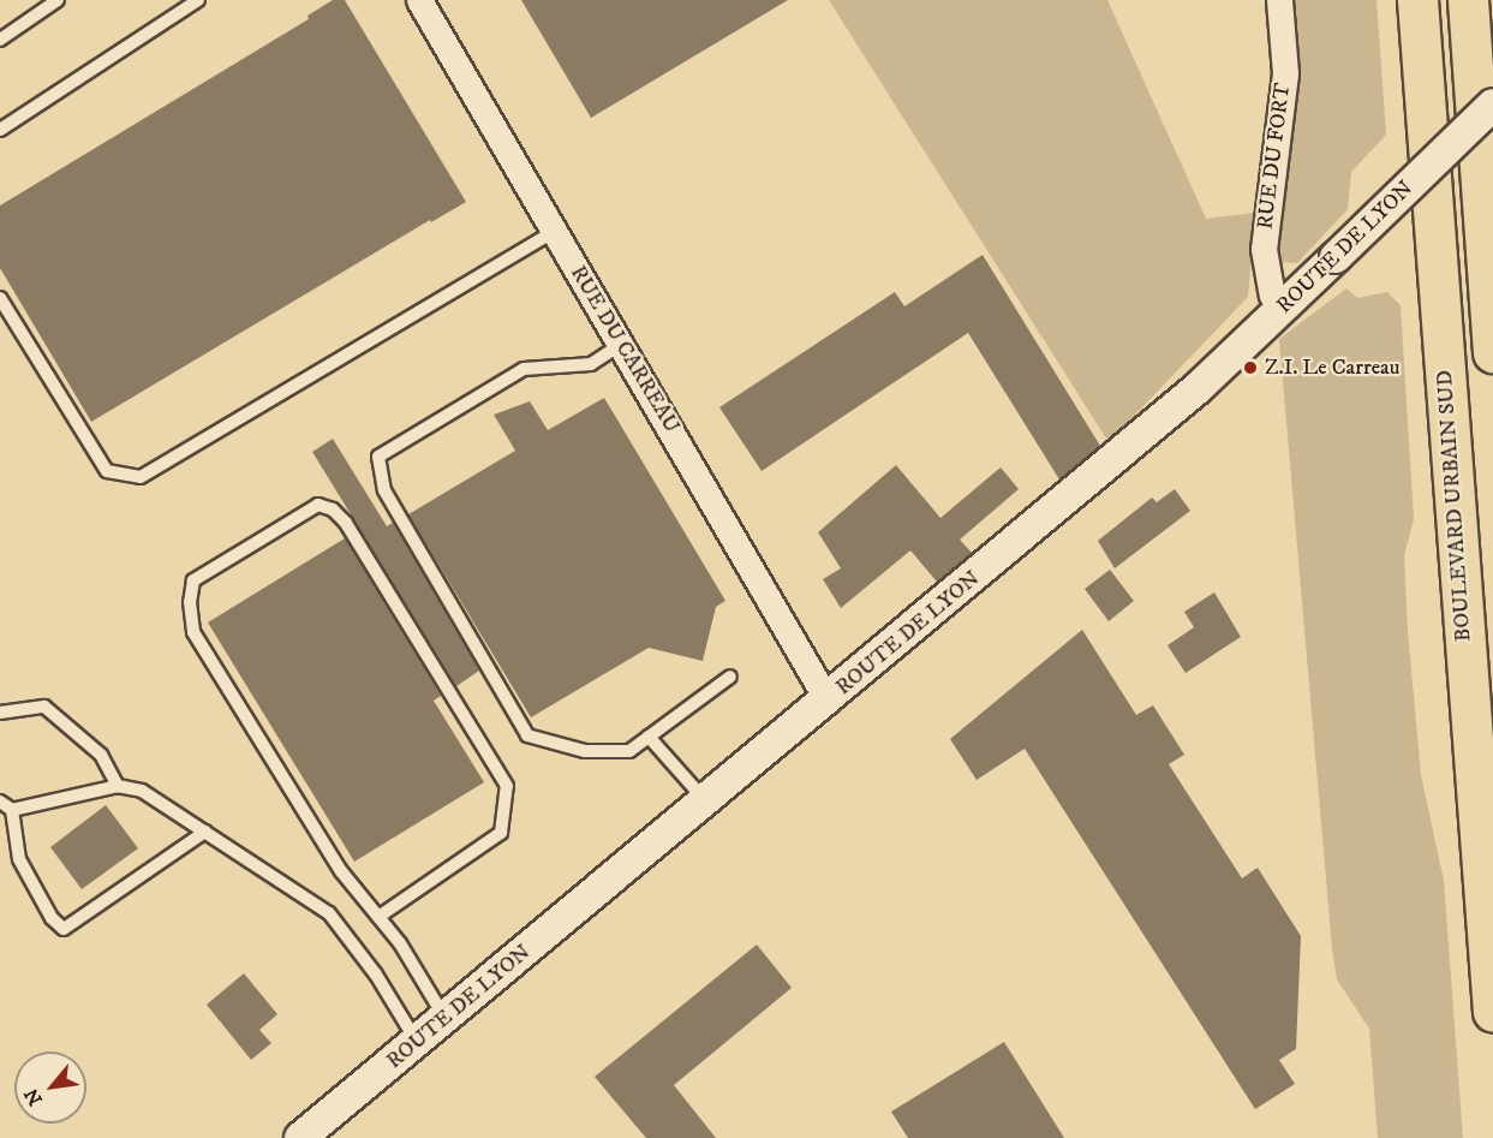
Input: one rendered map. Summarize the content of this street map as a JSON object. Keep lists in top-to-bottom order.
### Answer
{
  "streets": {
    "highway": ["BOULEVARD URBAIN SUD"],
    "street": ["RUE DU FORT", "ROUTE DE LYON", "RUE DU CARREAU"]
  },
  "crossings": [
    ["RUE DU FORT", "ROUTE DE LYON"],
    ["ROUTE DE LYON", "RUE DU CARREAU"]
  ],
  "places": ["Z.I. Le Carreau"],
  "north": "bottom left"
}
